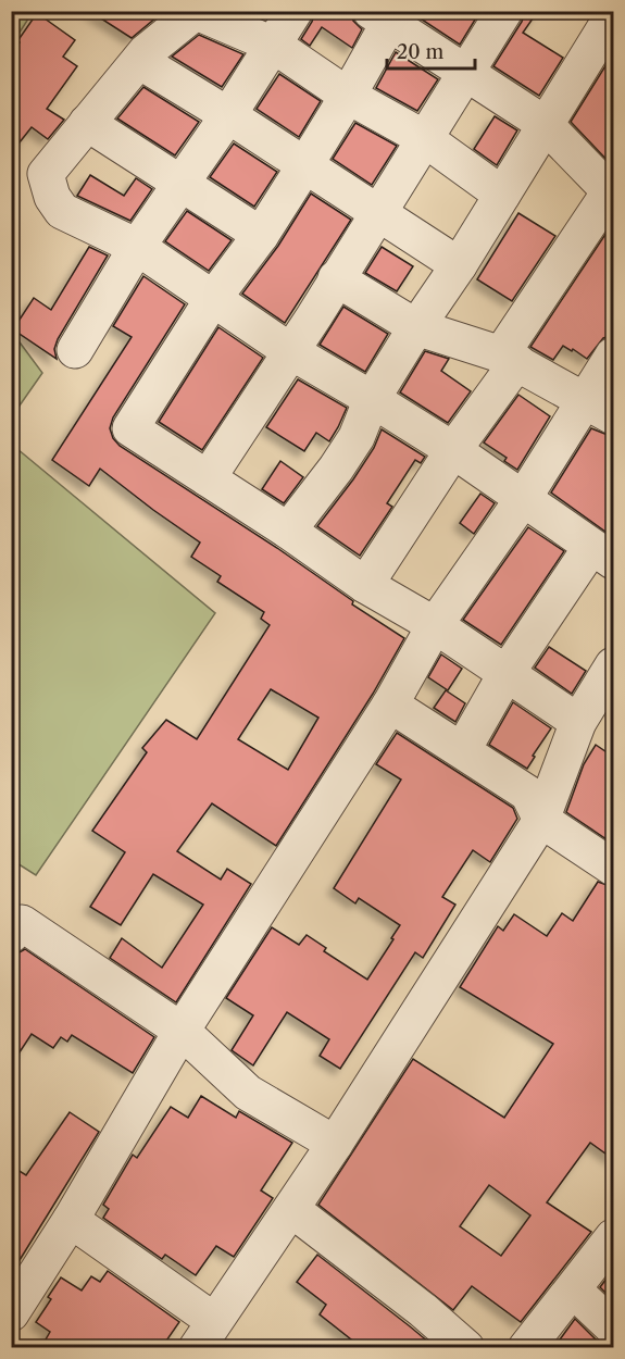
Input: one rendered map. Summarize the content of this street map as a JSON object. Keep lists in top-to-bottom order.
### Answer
{
  "scale_bar": "20 m"
}
